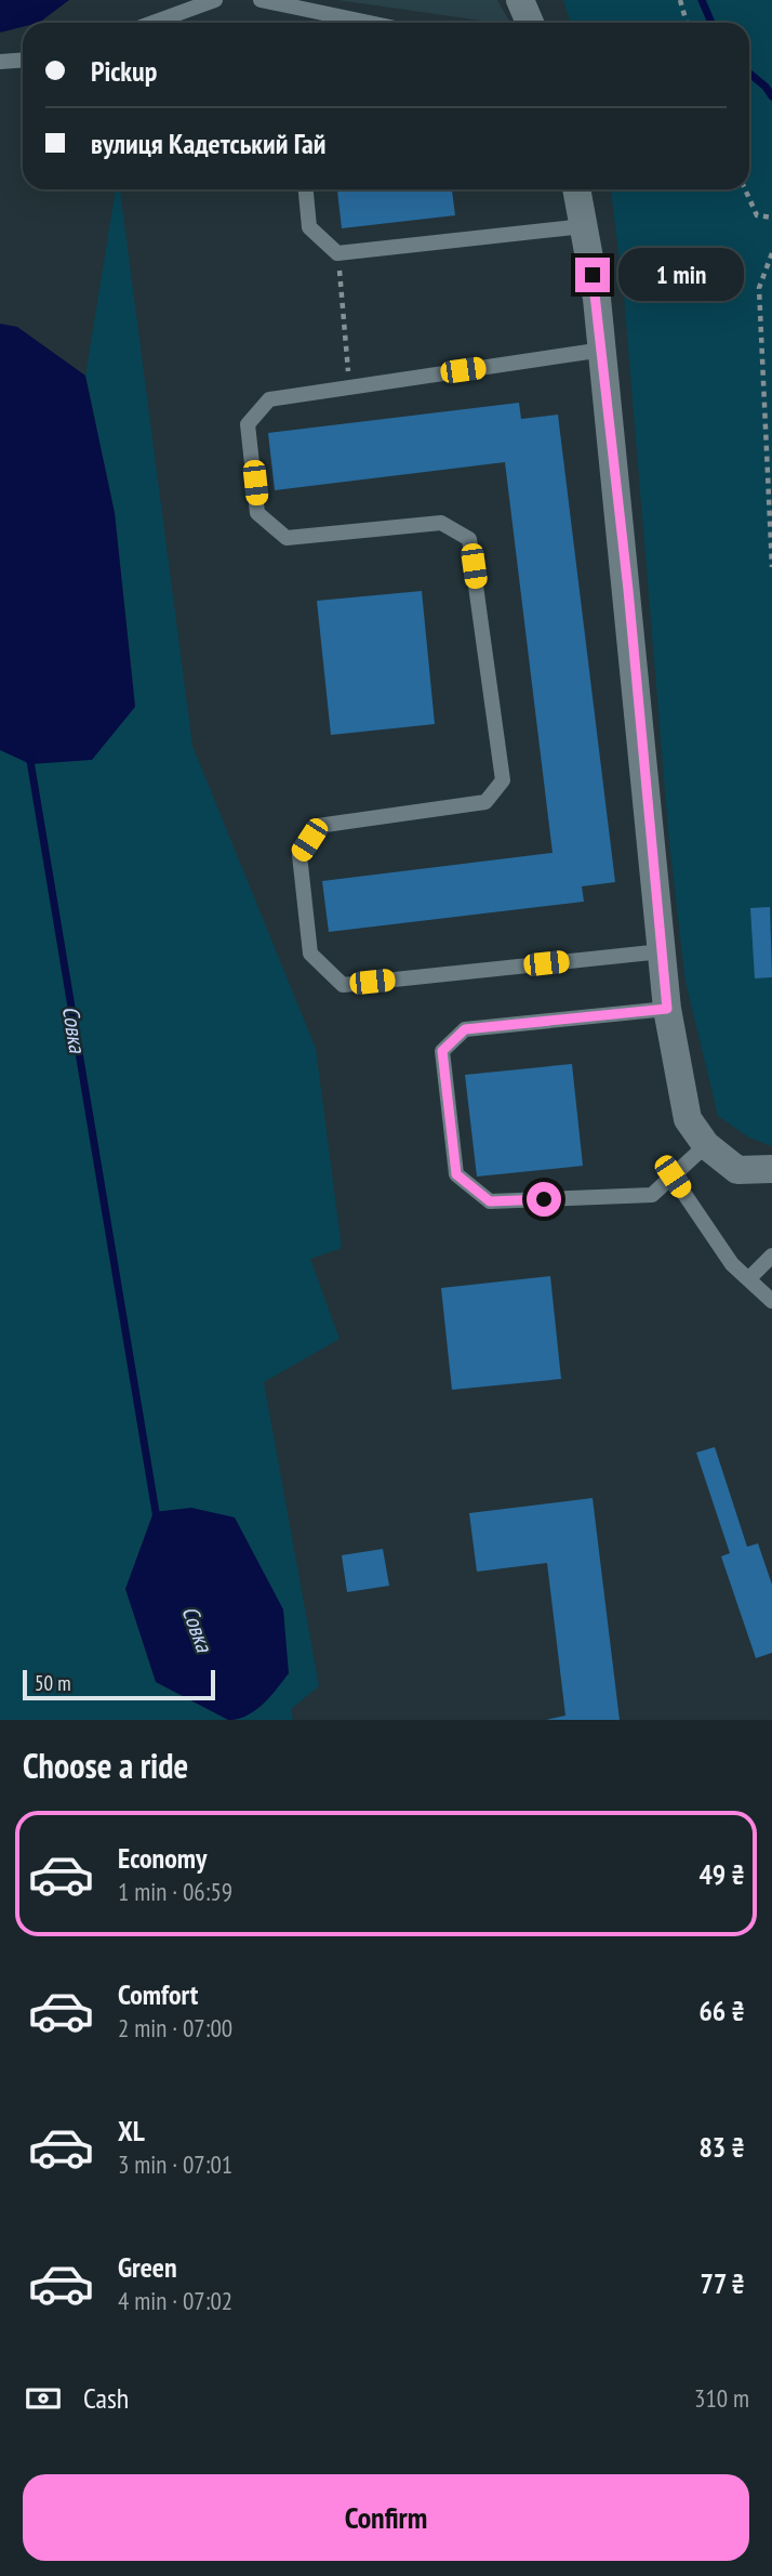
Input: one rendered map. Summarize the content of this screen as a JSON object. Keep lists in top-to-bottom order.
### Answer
{
  "water": ["Совка"],
  "scale_bar": "50 m",
  "page": {
    "banner": ["Pickup", "вулиця Кадетський Гай"],
    "bubble": "1 min",
    "scale": "50 m",
    "heading": "Choose a ride",
    "list": [
      {
        "name": "Economy",
        "note": "1 min · 06:59",
        "value": "49 ₴"
      },
      {
        "name": "Comfort",
        "note": "2 min · 07:00",
        "value": "66 ₴"
      },
      {
        "name": "XL",
        "note": "3 min · 07:01",
        "value": "83 ₴"
      },
      {
        "name": "Green",
        "note": "4 min · 07:02",
        "value": "77 ₴"
      }
    ],
    "pay": ["Cash", "310 m"],
    "buttons": "Confirm"
  }
}
